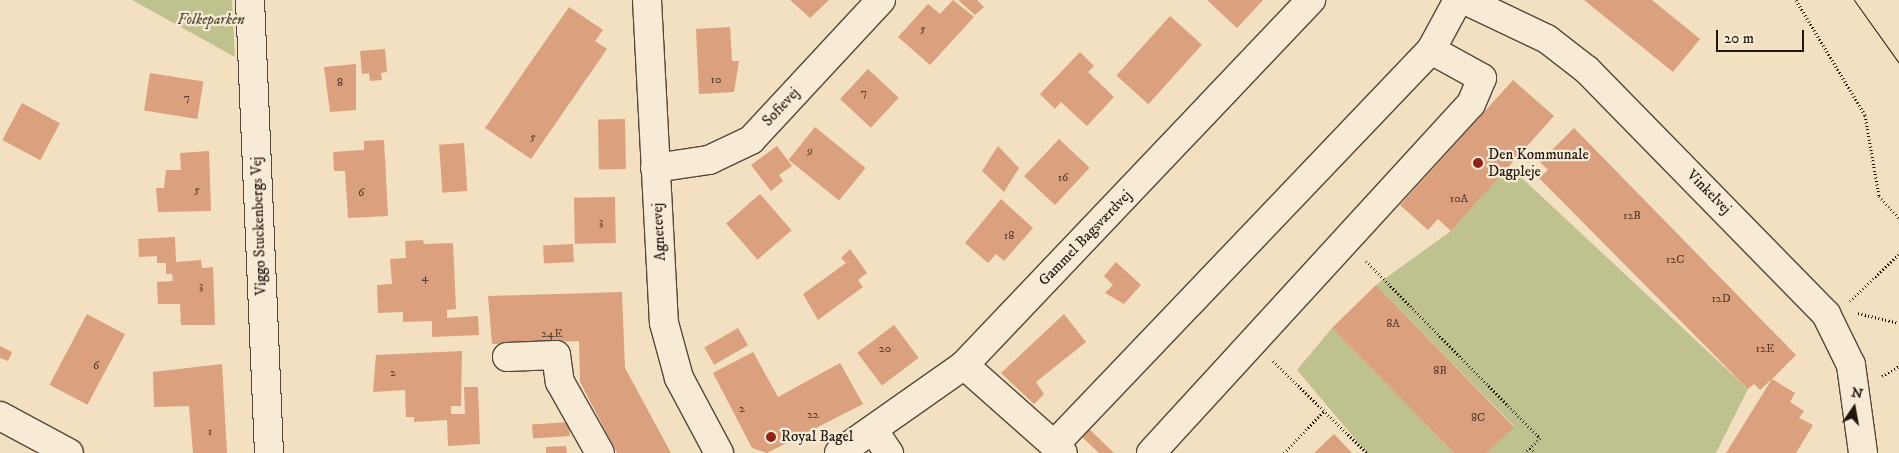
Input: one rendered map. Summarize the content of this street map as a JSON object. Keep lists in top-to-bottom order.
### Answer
{
  "streets": {
    "street": [
      "Sofievej",
      "Vinkelvej",
      "Viggo Stuckenbergs Vej",
      "Agnetevej",
      "Gammel Bagsværdvej"
    ]
  },
  "crossings": [
    ["Sofievej", "Agnetevej"]
  ],
  "parks": ["Folkeparken"],
  "places": ["Den Kommunale Dagpleje", "Royal Bagel"],
  "house_numbers": [
    "5",
    "10",
    "8",
    "7",
    "7",
    "5",
    "9",
    "16",
    "5",
    "6",
    "10A",
    "12B",
    "3",
    "18",
    "12C",
    "4",
    "3",
    "12D",
    "8A",
    "24E",
    "20",
    "12E",
    "6",
    "8B",
    "2",
    "2",
    "22",
    "8C",
    "1"
  ],
  "scale_bar": "20 m",
  "north": "top"
}
